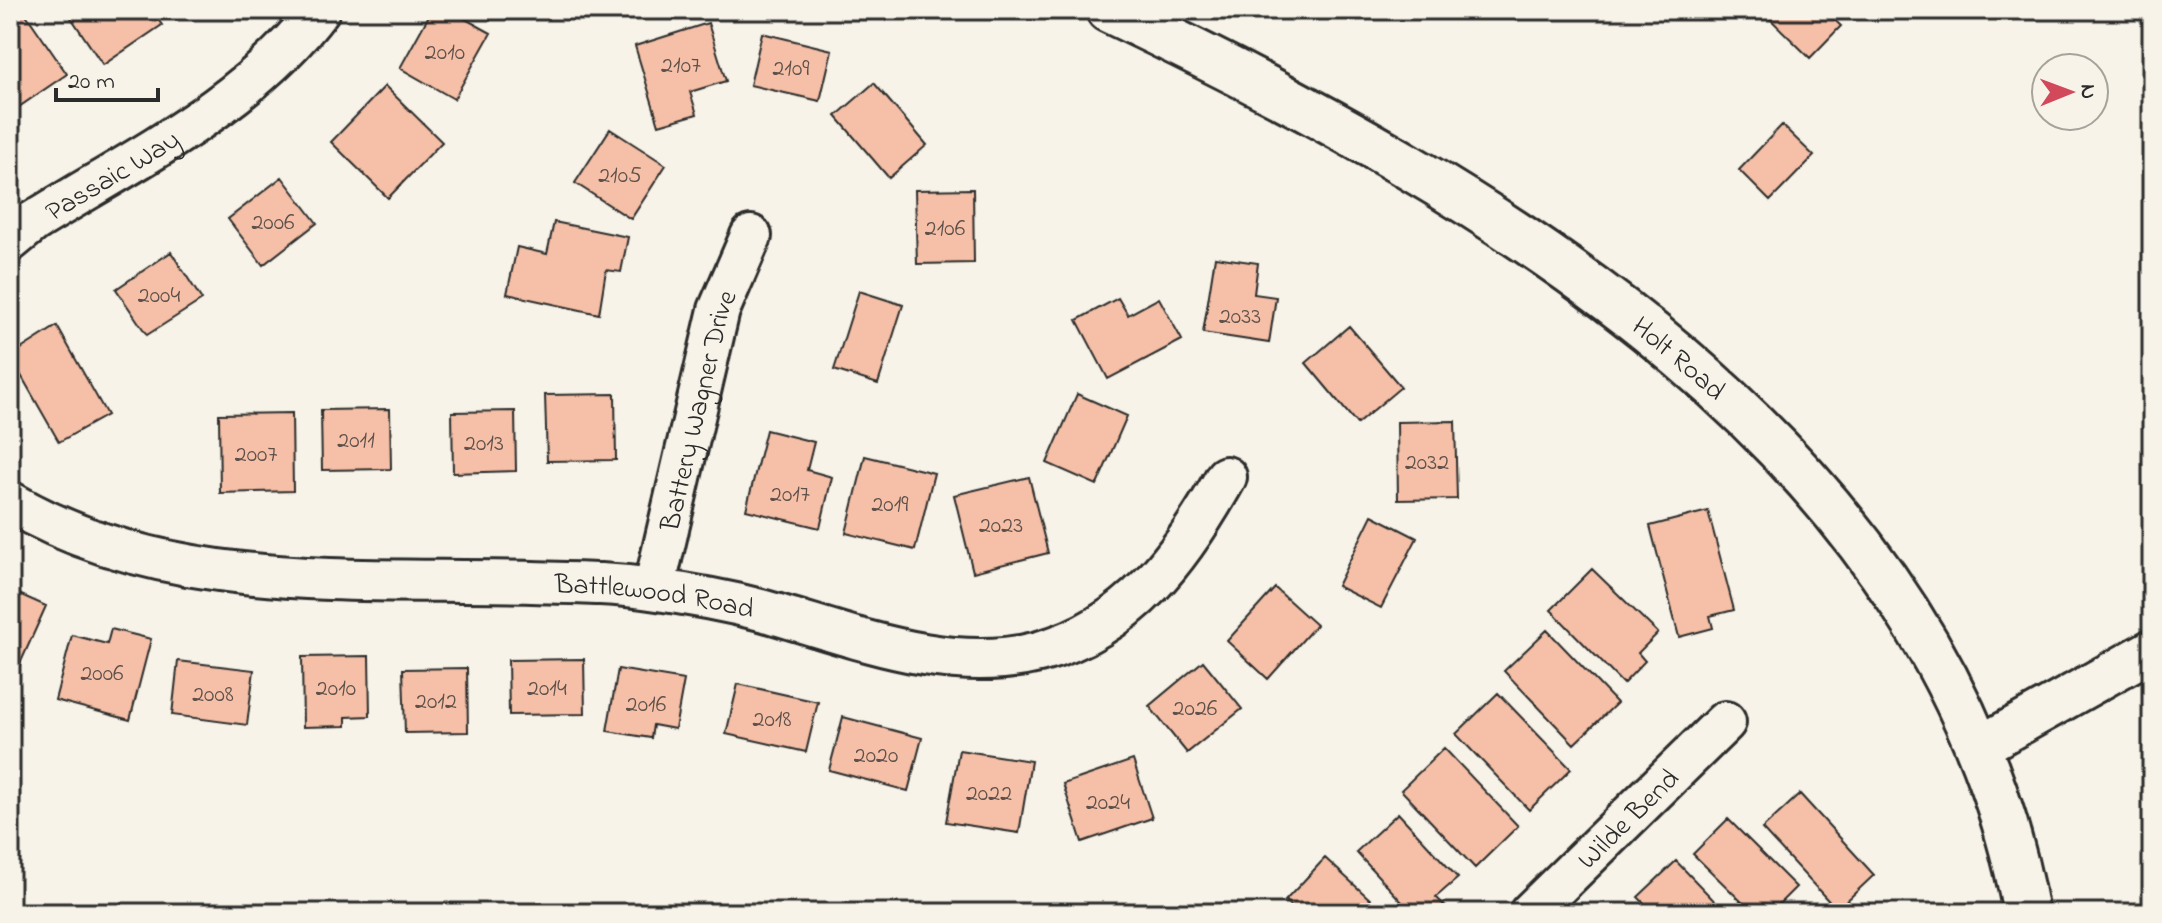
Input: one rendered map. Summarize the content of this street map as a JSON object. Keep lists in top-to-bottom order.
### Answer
{
  "streets": {
    "street": [
      "Passaic Way",
      "Holt Road",
      "Battery Wagner Drive",
      "Battlewood Road",
      "Wilde Bend"
    ]
  },
  "crossings": [
    ["Battery Wagner Drive", "Battlewood Road"]
  ],
  "house_numbers": [
    "2010",
    "2107",
    "2109",
    "2105",
    "2006",
    "2106",
    "2004",
    "2033",
    "2011",
    "2013",
    "2007",
    "2032",
    "2017",
    "2019",
    "2023",
    "2006",
    "2010",
    "2014",
    "2008",
    "2012",
    "2016",
    "2026",
    "2018",
    "2020",
    "2022",
    "2024"
  ],
  "scale_bar": "20 m",
  "north": "right"
}
